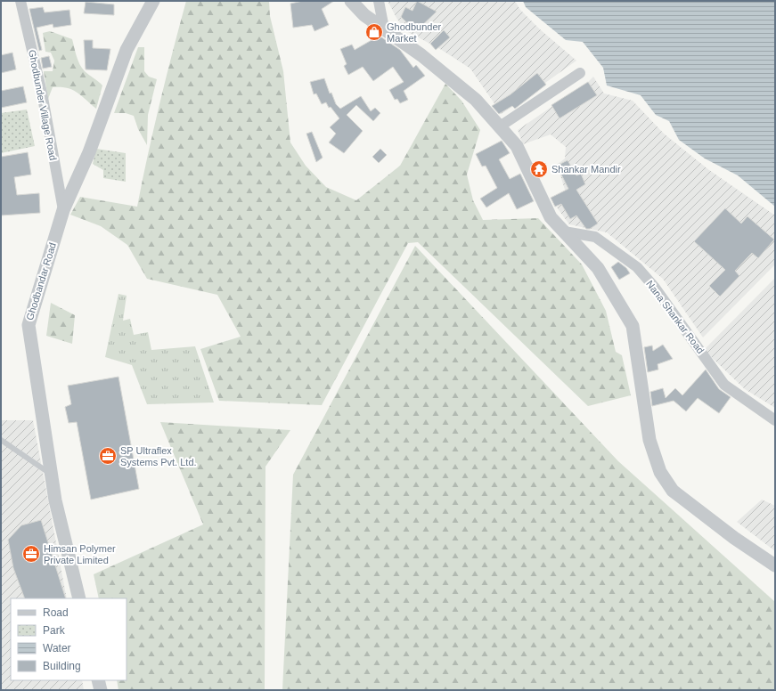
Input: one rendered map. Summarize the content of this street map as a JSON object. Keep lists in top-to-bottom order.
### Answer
{
  "streets": {
    "street": ["Ghodbunder Village Road", "Ghodbandar Road", "Nana Shankar Road"]
  },
  "crossings": [
    ["Ghodbunder Village Road", "Ghodbandar Road"]
  ],
  "places": {
    "shop": ["Ghodbunder Market"],
    "temple": ["Shankar Mandir"],
    "office": ["SP Ultraflex Systems Pvt. Ltd.", "Himsan Polymer Private Limited"]
  },
  "legend": [
    "Road",
    "Park",
    "Water",
    "Building"
  ]
}
